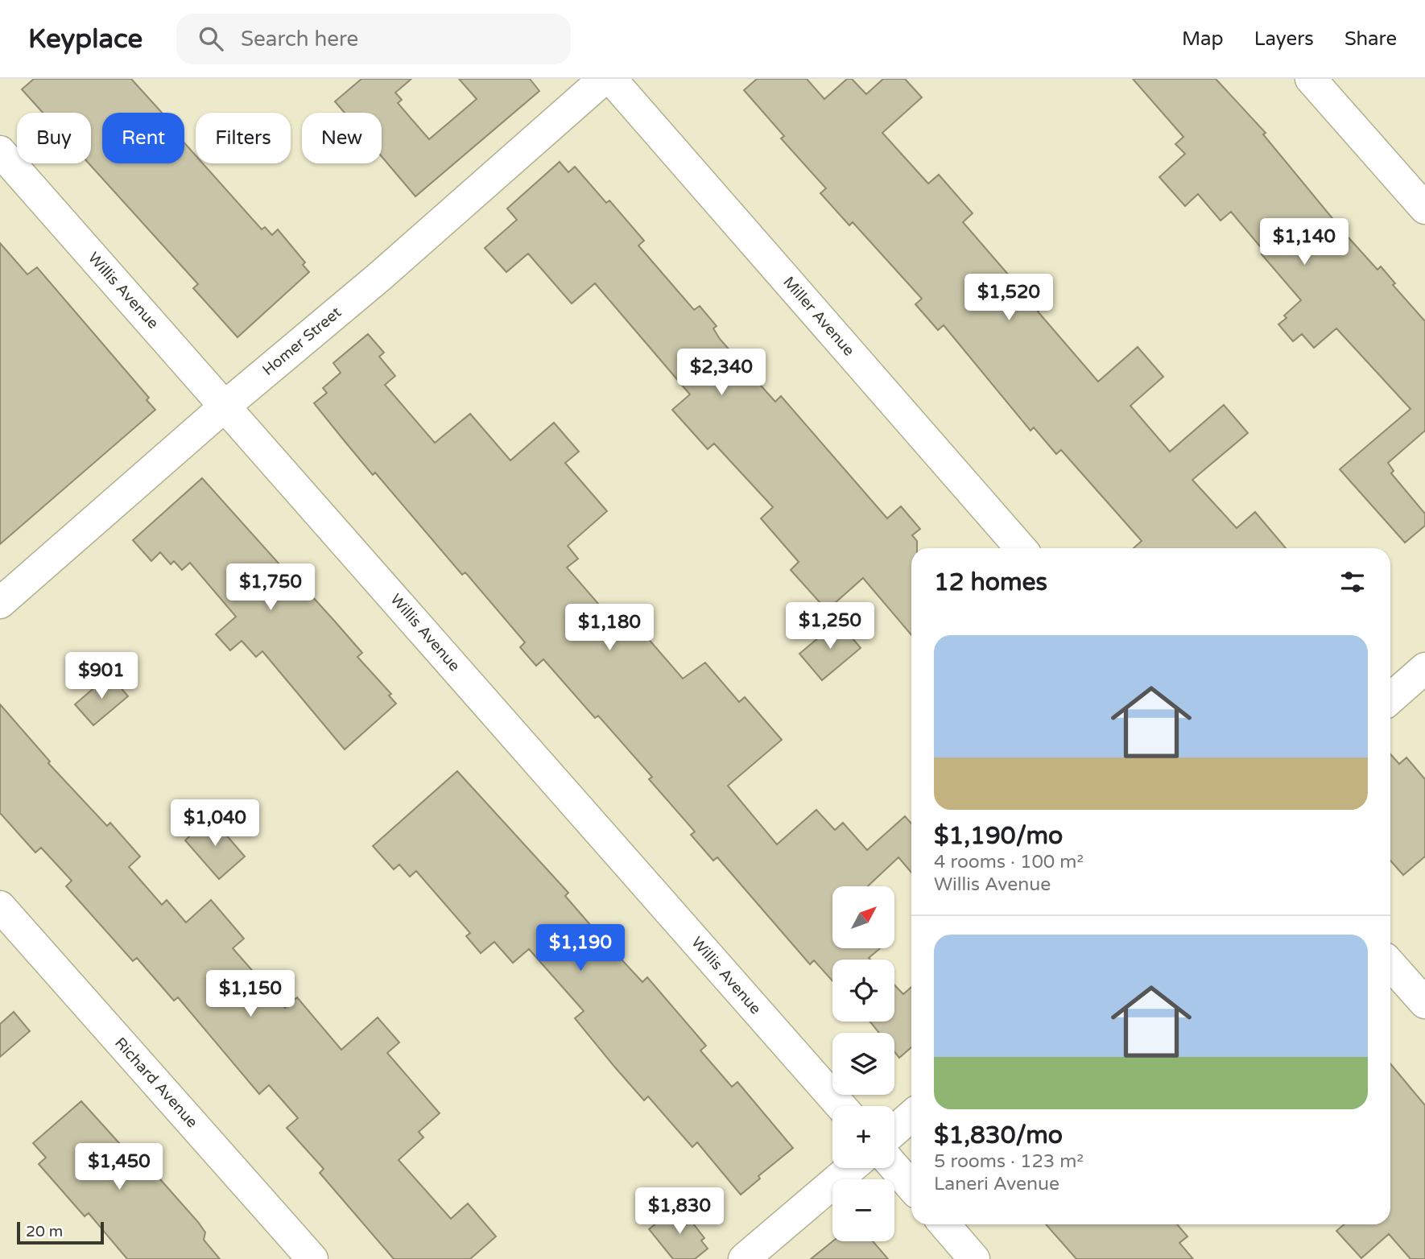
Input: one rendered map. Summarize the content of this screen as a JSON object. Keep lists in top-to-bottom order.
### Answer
{
  "streets": {
    "street": [
      "Willis Avenue",
      "Miller Avenue",
      "Homer Street",
      "Richard Avenue"
    ]
  },
  "crossings": [
    ["Willis Avenue", "Homer Street"]
  ],
  "scale_bar": "20 m",
  "north": "top right",
  "page": {
    "header": "Keyplace",
    "search": "Search here",
    "nav": ["Map", "Layers", "Share"],
    "chip": [
      "Buy",
      "Rent",
      "Filters",
      "New"
    ],
    "price": [
      "$1,140",
      "$1,520",
      "$2,340",
      "$1,750",
      "$1,250",
      "$1,180",
      "$901",
      "$1,040",
      "$1,190",
      "$1,150",
      "$1,450",
      "$1,830"
    ],
    "heading": "12 homes",
    "list": [
      {
        "name": "$1,190/mo",
        "note": "4 rooms · 100 m² · Willis Avenue"
      },
      {
        "name": "$1,830/mo",
        "note": "5 rooms · 123 m² · Laneri Avenue"
      }
    ],
    "map_buttons": ["+", "−"],
    "scale": "20 m"
  }
}
